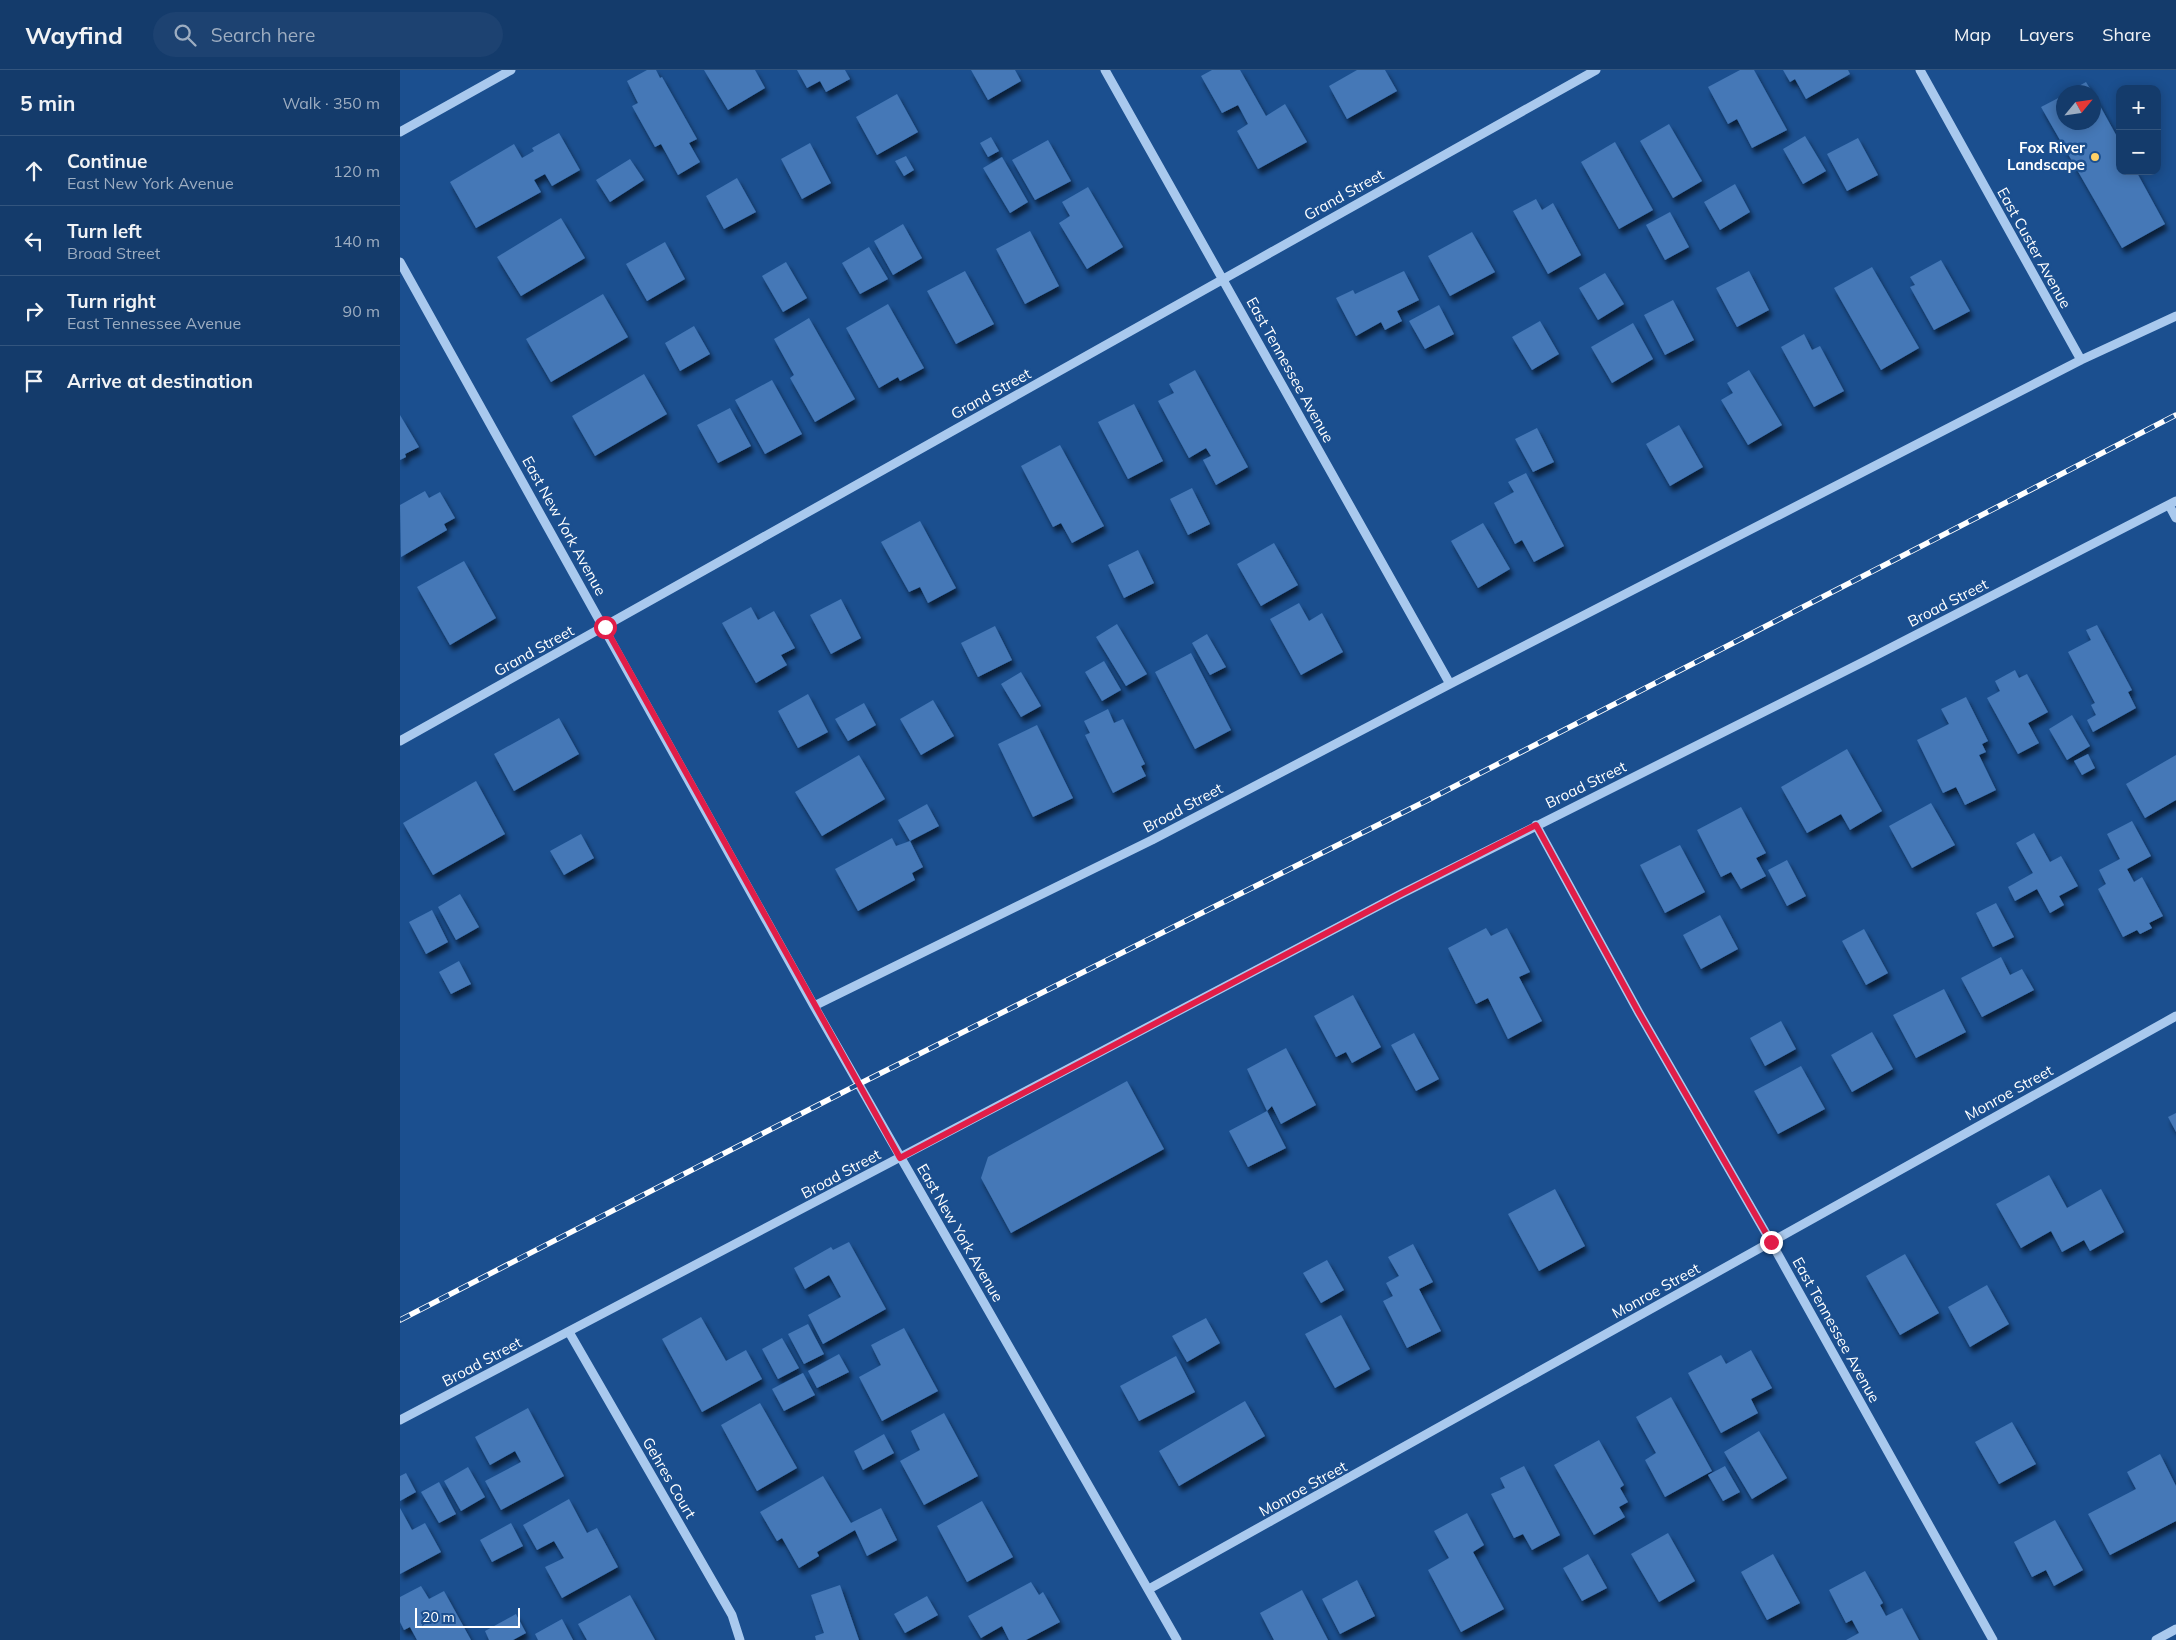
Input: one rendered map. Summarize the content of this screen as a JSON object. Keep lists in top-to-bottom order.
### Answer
{
  "streets": {
    "street": [
      "Grand Street",
      "East Custer Avenue",
      "East Tennessee Avenue",
      "East New York Avenue",
      "Broad Street",
      "Monroe Street",
      "Gehres Court"
    ]
  },
  "crossings": [
    ["Grand Street", "East Tennessee Avenue"],
    ["Grand Street", "East New York Avenue"],
    ["East Custer Avenue", "Broad Street"],
    ["East Tennessee Avenue", "Broad Street"],
    ["East Tennessee Avenue", "Monroe Street"],
    ["East New York Avenue", "Broad Street"],
    ["East New York Avenue", "Monroe Street"],
    ["Broad Street", "Gehres Court"]
  ],
  "places": ["Fox River Landscape"],
  "scale_bar": "20 m",
  "north": "top right",
  "page": {
    "header": "Wayfind",
    "search": "Search here",
    "nav": ["Map", "Layers", "Share"],
    "heading": ["5 min", "Walk · 350 m"],
    "map_buttons": ["+", "−"],
    "list": [
      ["Continue", "East New York Avenue", "120 m"],
      ["Turn left", "Broad Street", "140 m"],
      ["Turn right", "East Tennessee Avenue", "90 m"],
      "Arrive at destination"
    ],
    "scale": "20 m"
  }
}
